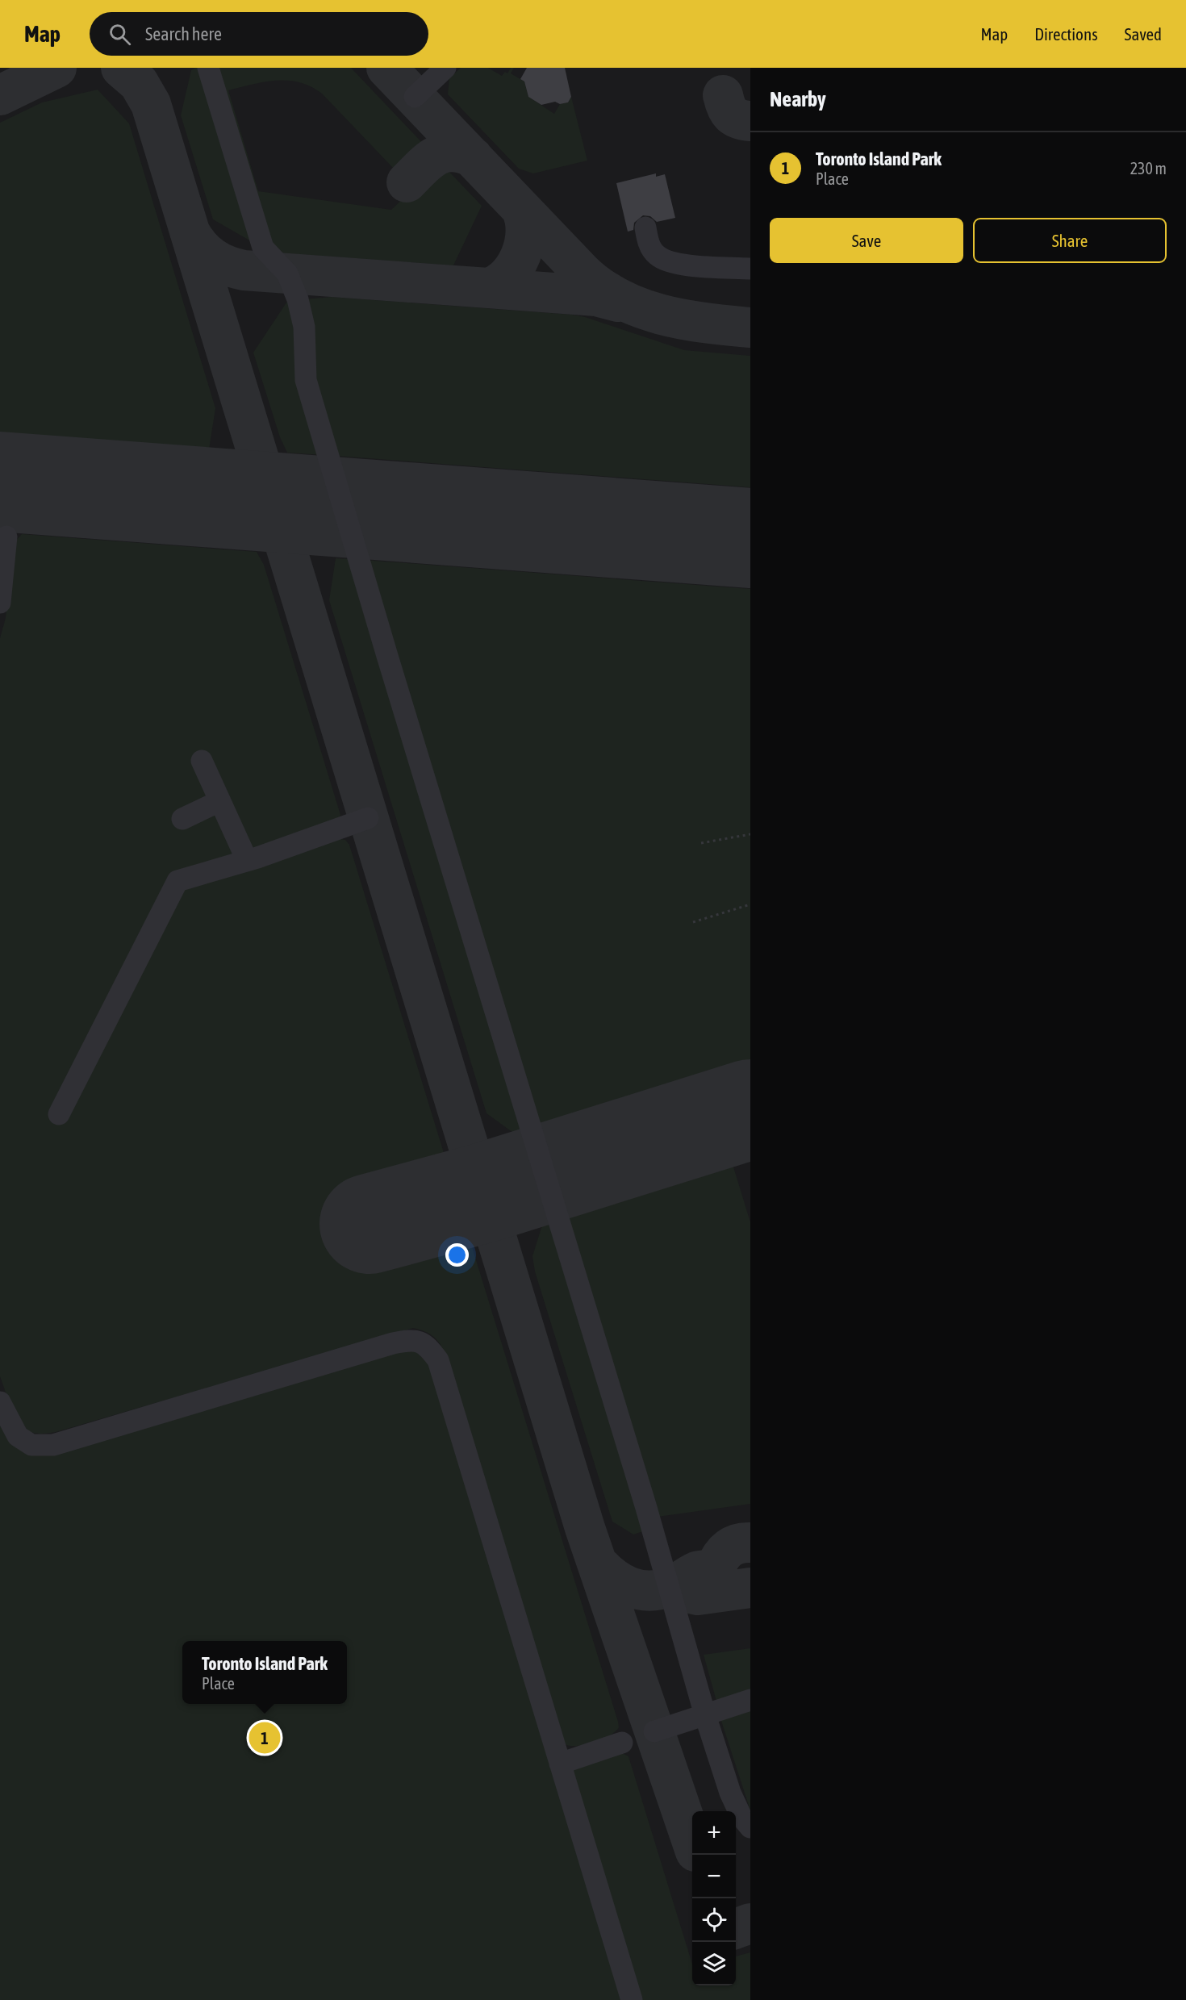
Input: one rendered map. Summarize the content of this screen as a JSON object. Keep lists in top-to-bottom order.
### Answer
{
  "page": {
    "header": "Map",
    "search": "Search here",
    "nav": ["Map", "Directions", "Saved"],
    "heading": "Nearby",
    "list": [
      {
        "mark": "1",
        "name": "Toronto Island Park",
        "note": "Place",
        "value": "230 m"
      }
    ],
    "buttons": ["Save", "Share"],
    "popup": ["Toronto Island Park", "Place"],
    "pins": "1",
    "map_buttons": ["+", "−"]
  }
}
